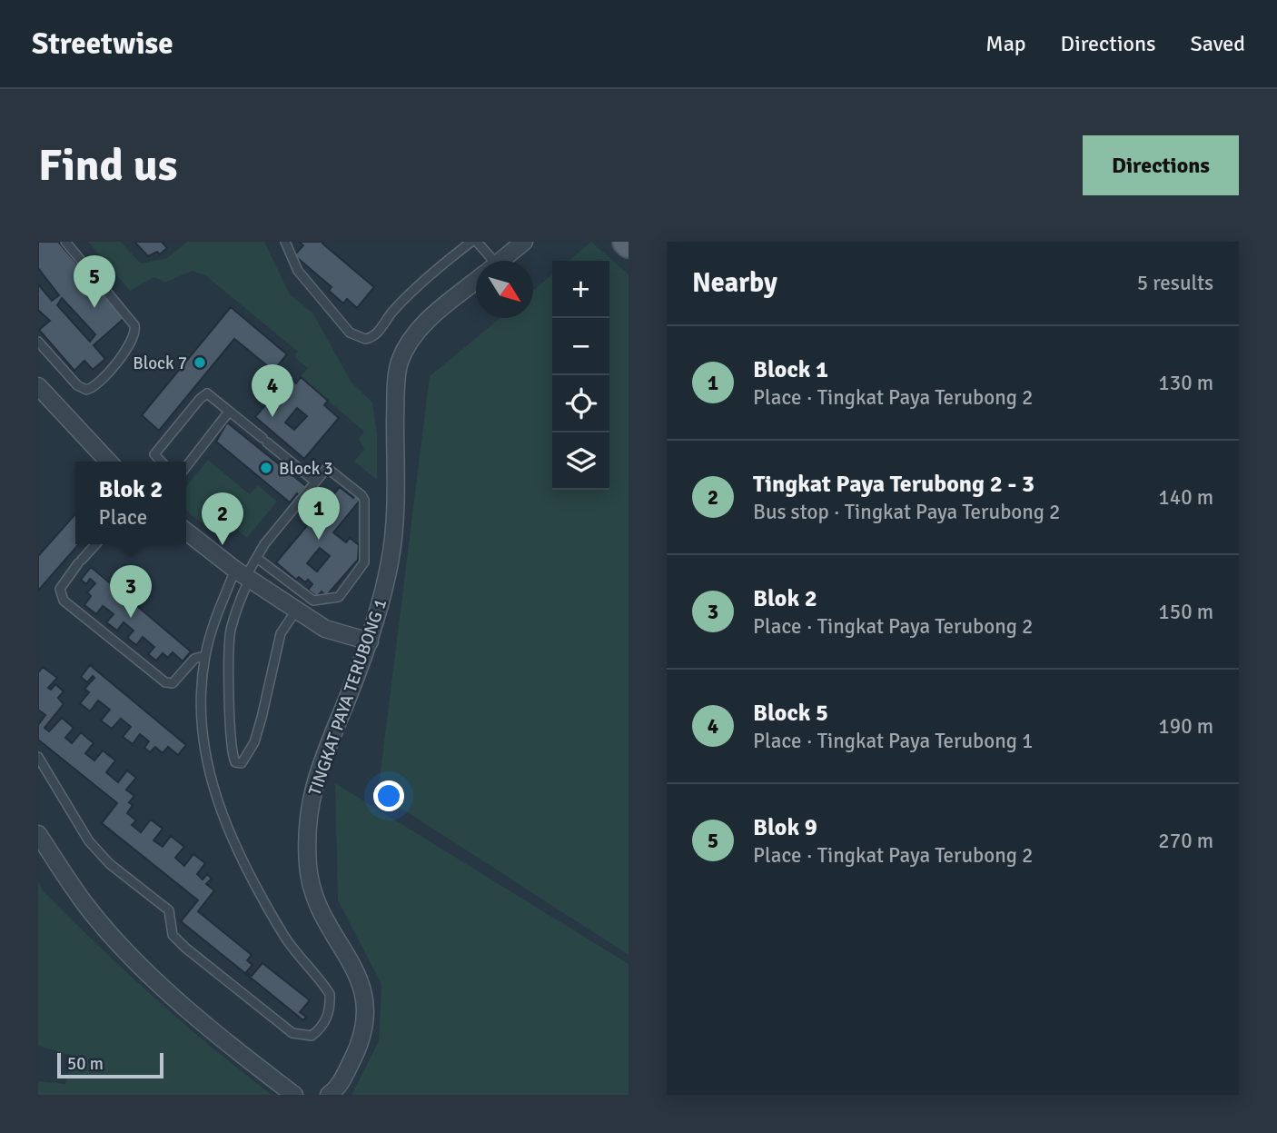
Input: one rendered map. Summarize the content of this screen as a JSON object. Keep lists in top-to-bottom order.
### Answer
{
  "streets": {
    "street": ["TINGKAT PAYA TERUBONG 1"]
  },
  "places": ["Block 7", "Block 3"],
  "scale_bar": "50 m",
  "north": "bottom right",
  "page": {
    "header": "Streetwise",
    "nav": ["Map", "Directions", "Saved"],
    "buttons": "Directions",
    "title": "Find us",
    "heading": ["Nearby", "5 results"],
    "pins": [
      "5",
      "4",
      "1",
      "2",
      "3"
    ],
    "map_buttons": ["+", "−"],
    "list": [
      {
        "mark": "1",
        "name": "Block 1",
        "note": "Place · Tingkat Paya Terubong 2",
        "value": "130 m"
      },
      {
        "mark": "2",
        "name": "Tingkat Paya Terubong 2 - 3",
        "note": "Bus stop · Tingkat Paya Terubong 2",
        "value": "140 m"
      },
      {
        "mark": "3",
        "name": "Blok 2",
        "note": "Place · Tingkat Paya Terubong 2",
        "value": "150 m"
      },
      {
        "mark": "4",
        "name": "Block 5",
        "note": "Place · Tingkat Paya Terubong 1",
        "value": "190 m"
      },
      {
        "mark": "5",
        "name": "Blok 9",
        "note": "Place · Tingkat Paya Terubong 2",
        "value": "270 m"
      }
    ],
    "popup": ["Blok 2", "Place"],
    "scale": "50 m"
  }
}
